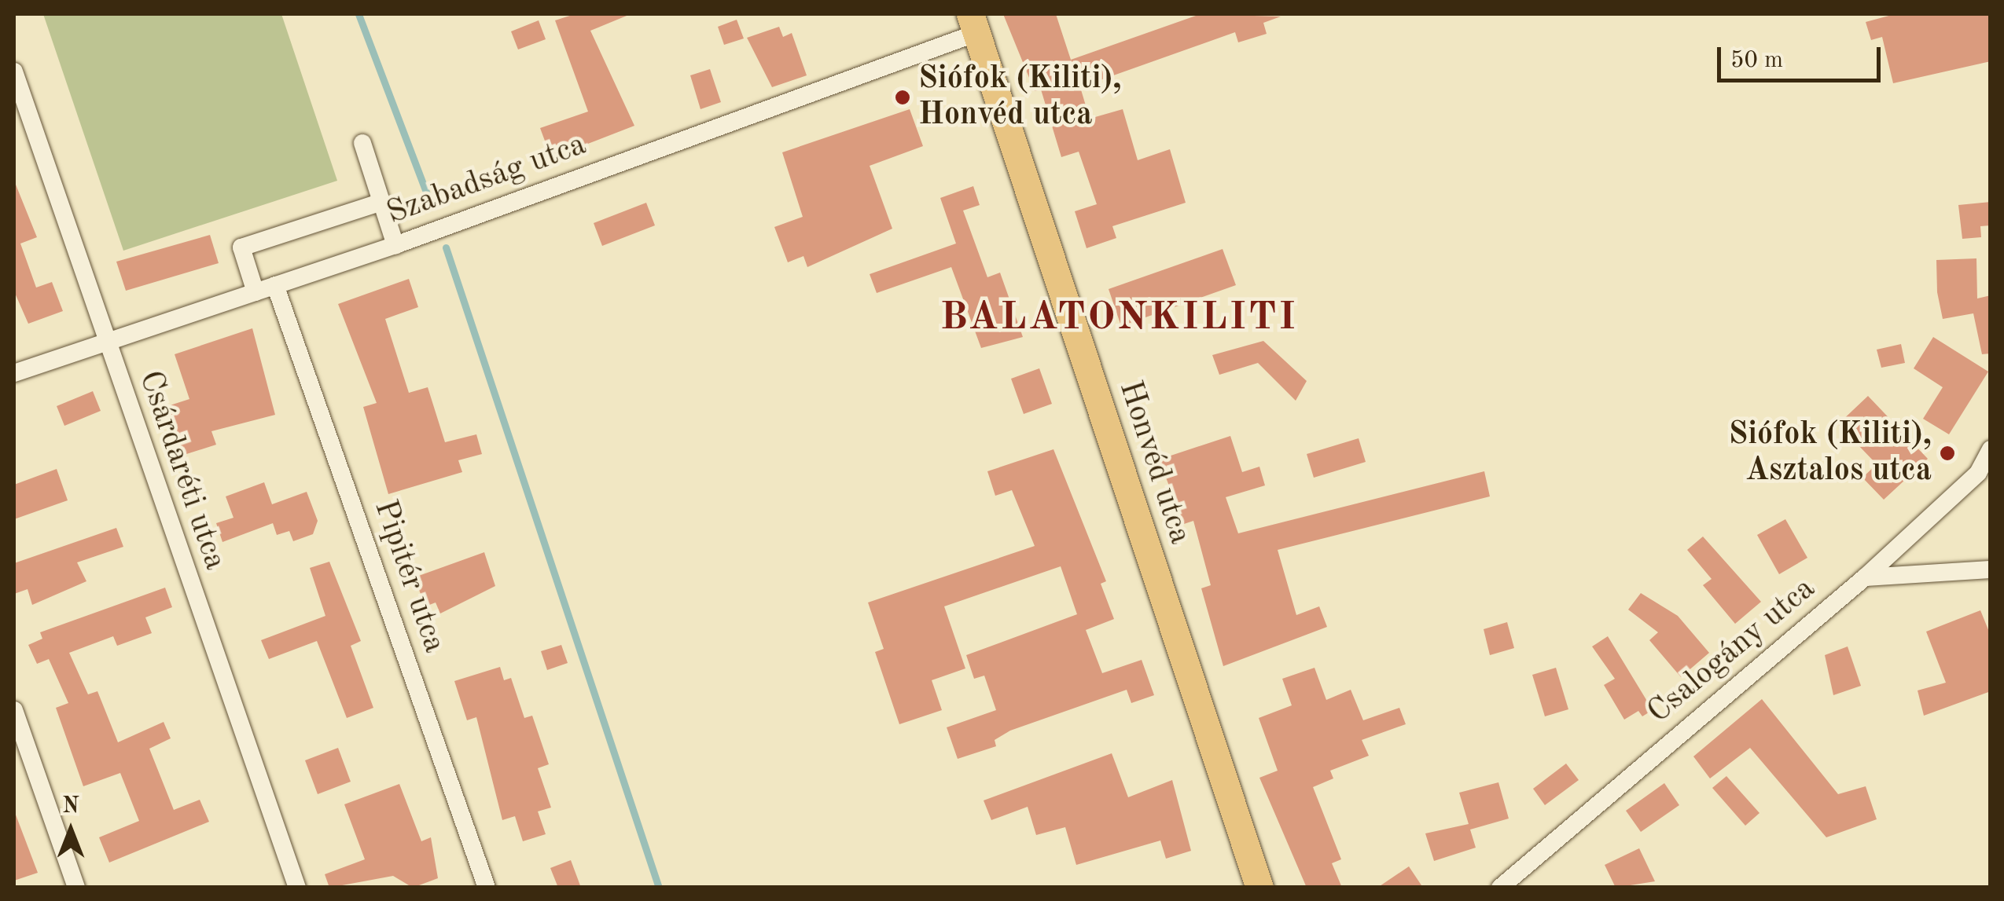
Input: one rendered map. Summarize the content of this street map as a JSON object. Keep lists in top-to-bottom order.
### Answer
{
  "streets": {
    "main road": ["Honvéd utca"],
    "street": [
      "Szabadság utca",
      "Csárdaréti utca",
      "Pipitér utca",
      "Csalogány utca"
    ]
  },
  "crossings": [
    ["Szabadság utca", "Honvéd utca"],
    ["Szabadság utca", "Csárdaréti utca"],
    ["Szabadság utca", "Pipitér utca"]
  ],
  "districts": ["BALATONKILITI"],
  "places": ["Siófok (Kiliti), Honvéd utca", "Siófok (Kiliti), Asztalos utca"],
  "scale_bar": "50 m",
  "north": "top"
}
